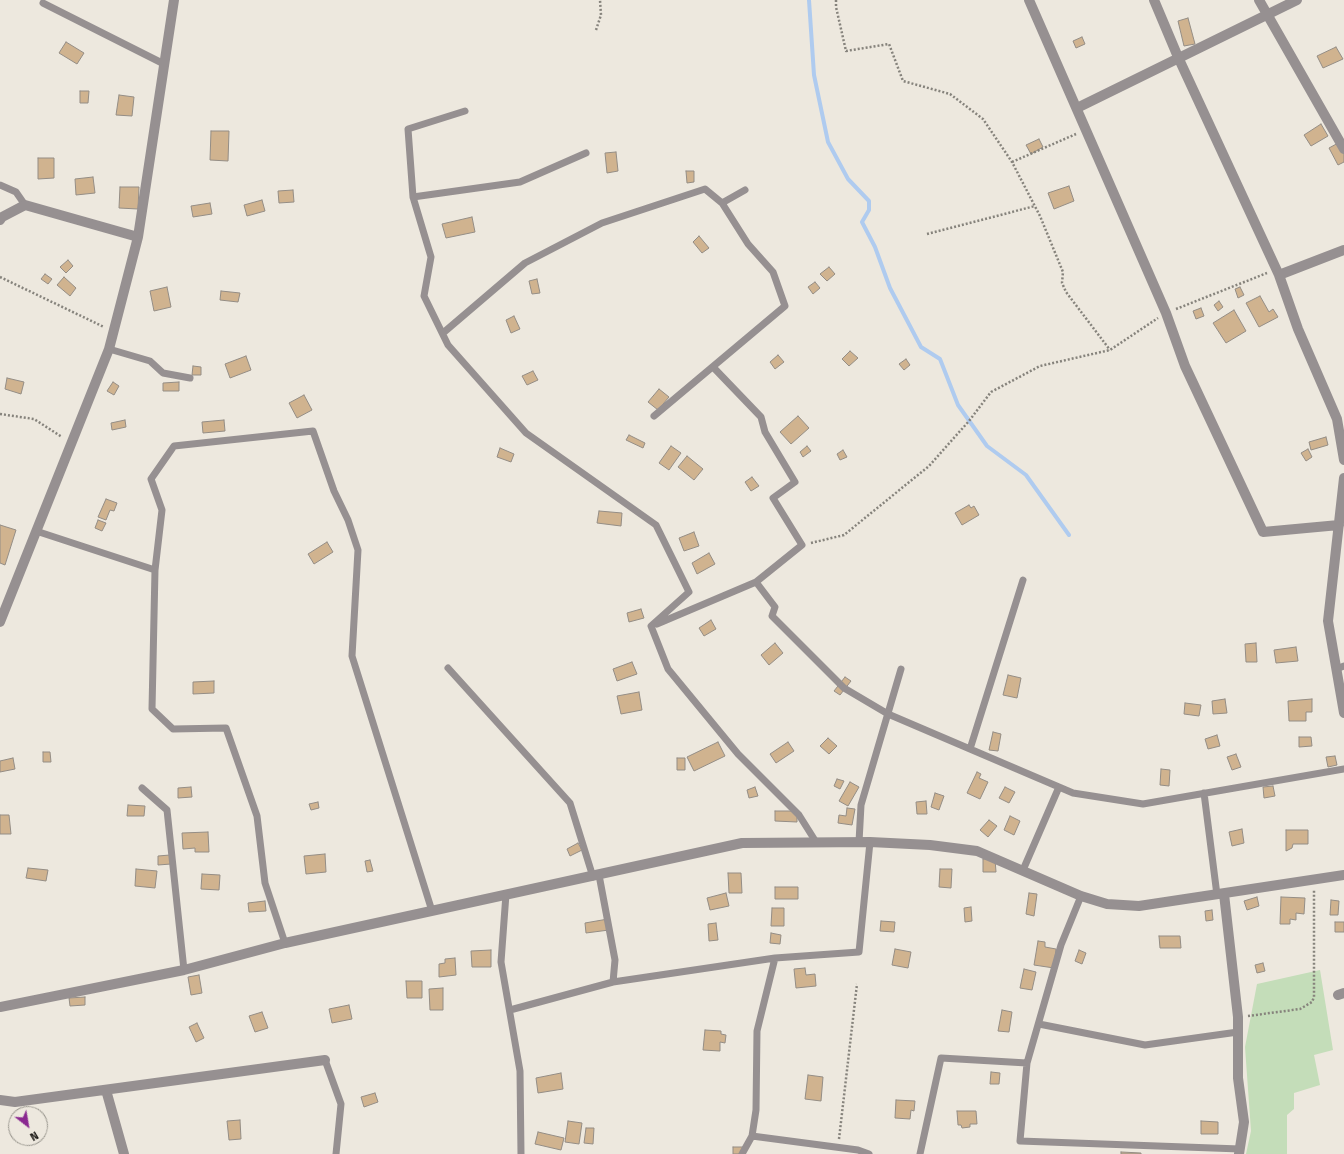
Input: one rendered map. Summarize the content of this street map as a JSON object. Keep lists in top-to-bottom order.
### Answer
{
  "north": "bottom right"
}
